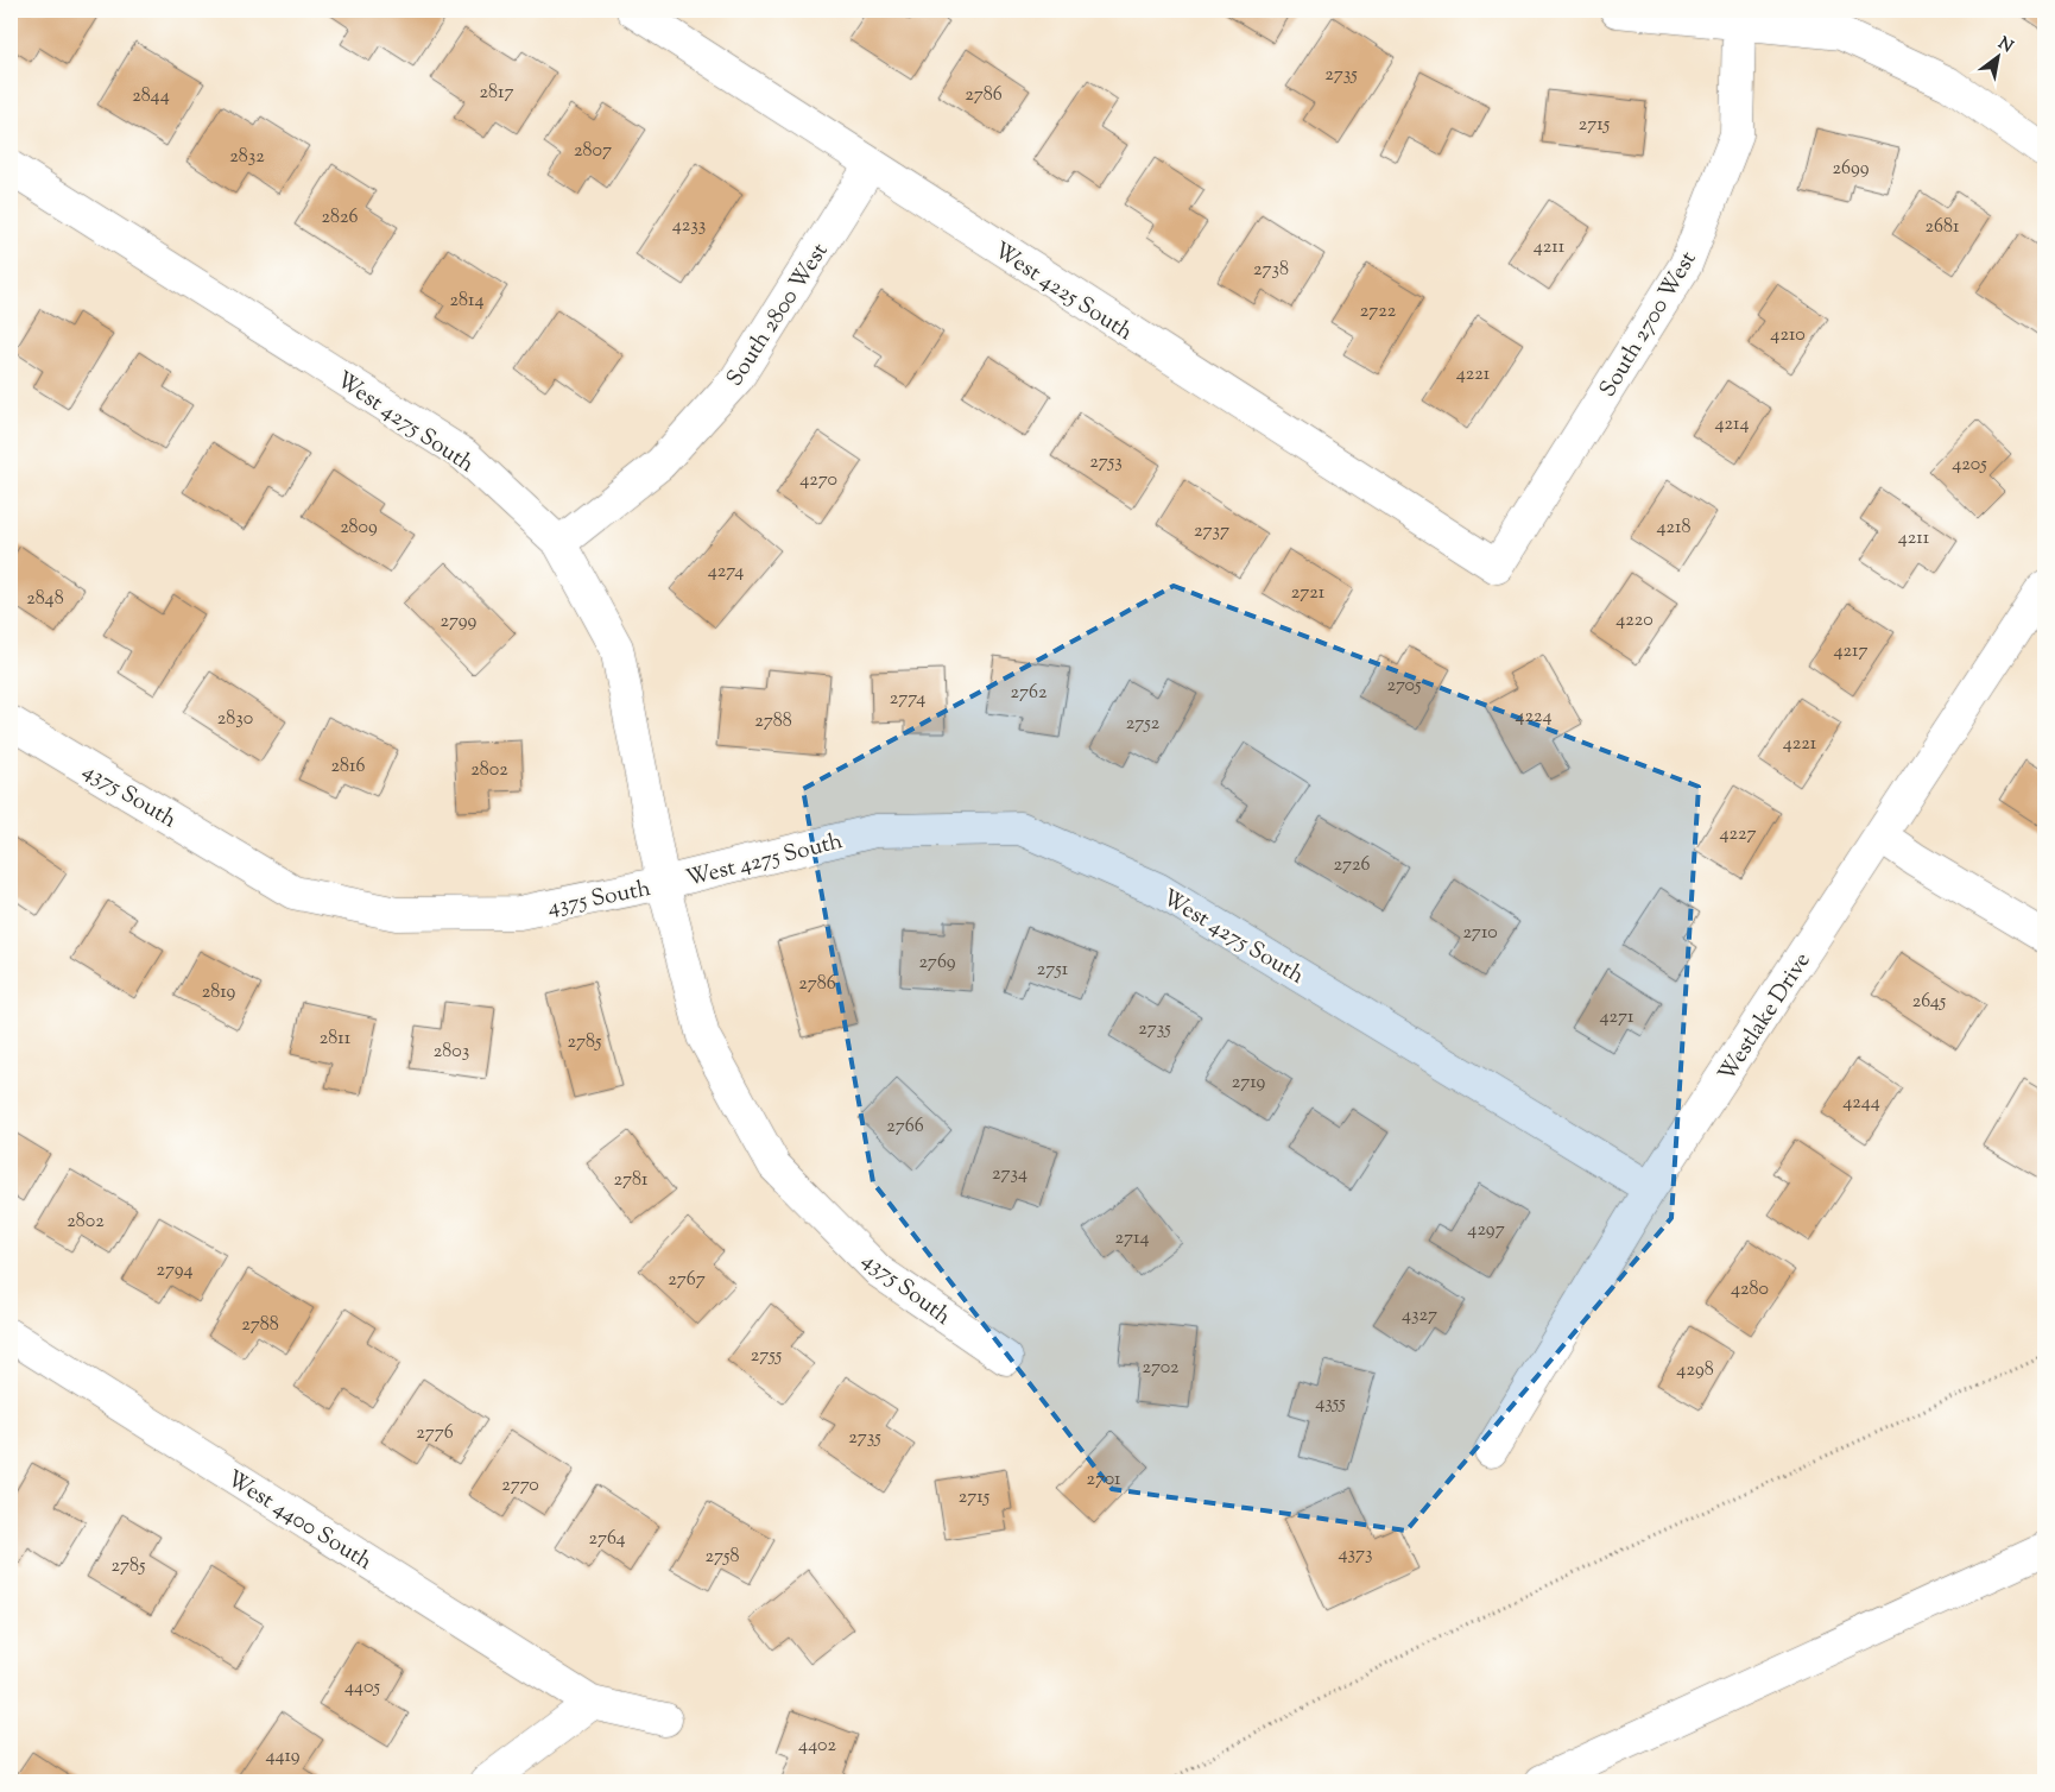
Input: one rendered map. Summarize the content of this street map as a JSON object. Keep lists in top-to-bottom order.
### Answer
{
  "streets": {
    "street": [
      "West 4225 South",
      "South 2800 West",
      "South 2700 West",
      "West 4275 South",
      "4375 South",
      "Westlake Drive",
      "West 4400 South"
    ]
  },
  "crossings": [
    ["West 4225 South", "South 2800 West"],
    ["West 4225 South", "South 2700 West"],
    ["South 2800 West", "West 4275 South"],
    ["West 4275 South", "4375 South"],
    ["West 4275 South", "Westlake Drive"]
  ],
  "house_numbers": [
    "2735",
    "2817",
    "2786",
    "2844",
    "2715",
    "2807",
    "2832",
    "2699",
    "2826",
    "4233",
    "2681",
    "4211",
    "2738",
    "2814",
    "2722",
    "4210",
    "4221",
    "4214",
    "2753",
    "4205",
    "4270",
    "2809",
    "4218",
    "2737",
    "4211",
    "4274",
    "2721",
    "2848",
    "4220",
    "2799",
    "4217",
    "2705",
    "2762",
    "2774",
    "4224",
    "2830",
    "2788",
    "2752",
    "4221",
    "2816",
    "2802",
    "4227",
    "2726",
    "2710",
    "2769",
    "2751",
    "2786",
    "2819",
    "2645",
    "4271",
    "2735",
    "2811",
    "2785",
    "2803",
    "2719",
    "4244",
    "2766",
    "2734",
    "2781",
    "2802",
    "4297",
    "2714",
    "2794",
    "2767",
    "4280",
    "4327",
    "2788",
    "2755",
    "2702",
    "4298",
    "4355",
    "2776",
    "2735",
    "2701",
    "2770",
    "2715",
    "2764",
    "4373",
    "2758",
    "2785",
    "4405",
    "4402",
    "4419"
  ],
  "north": "top right"
}
